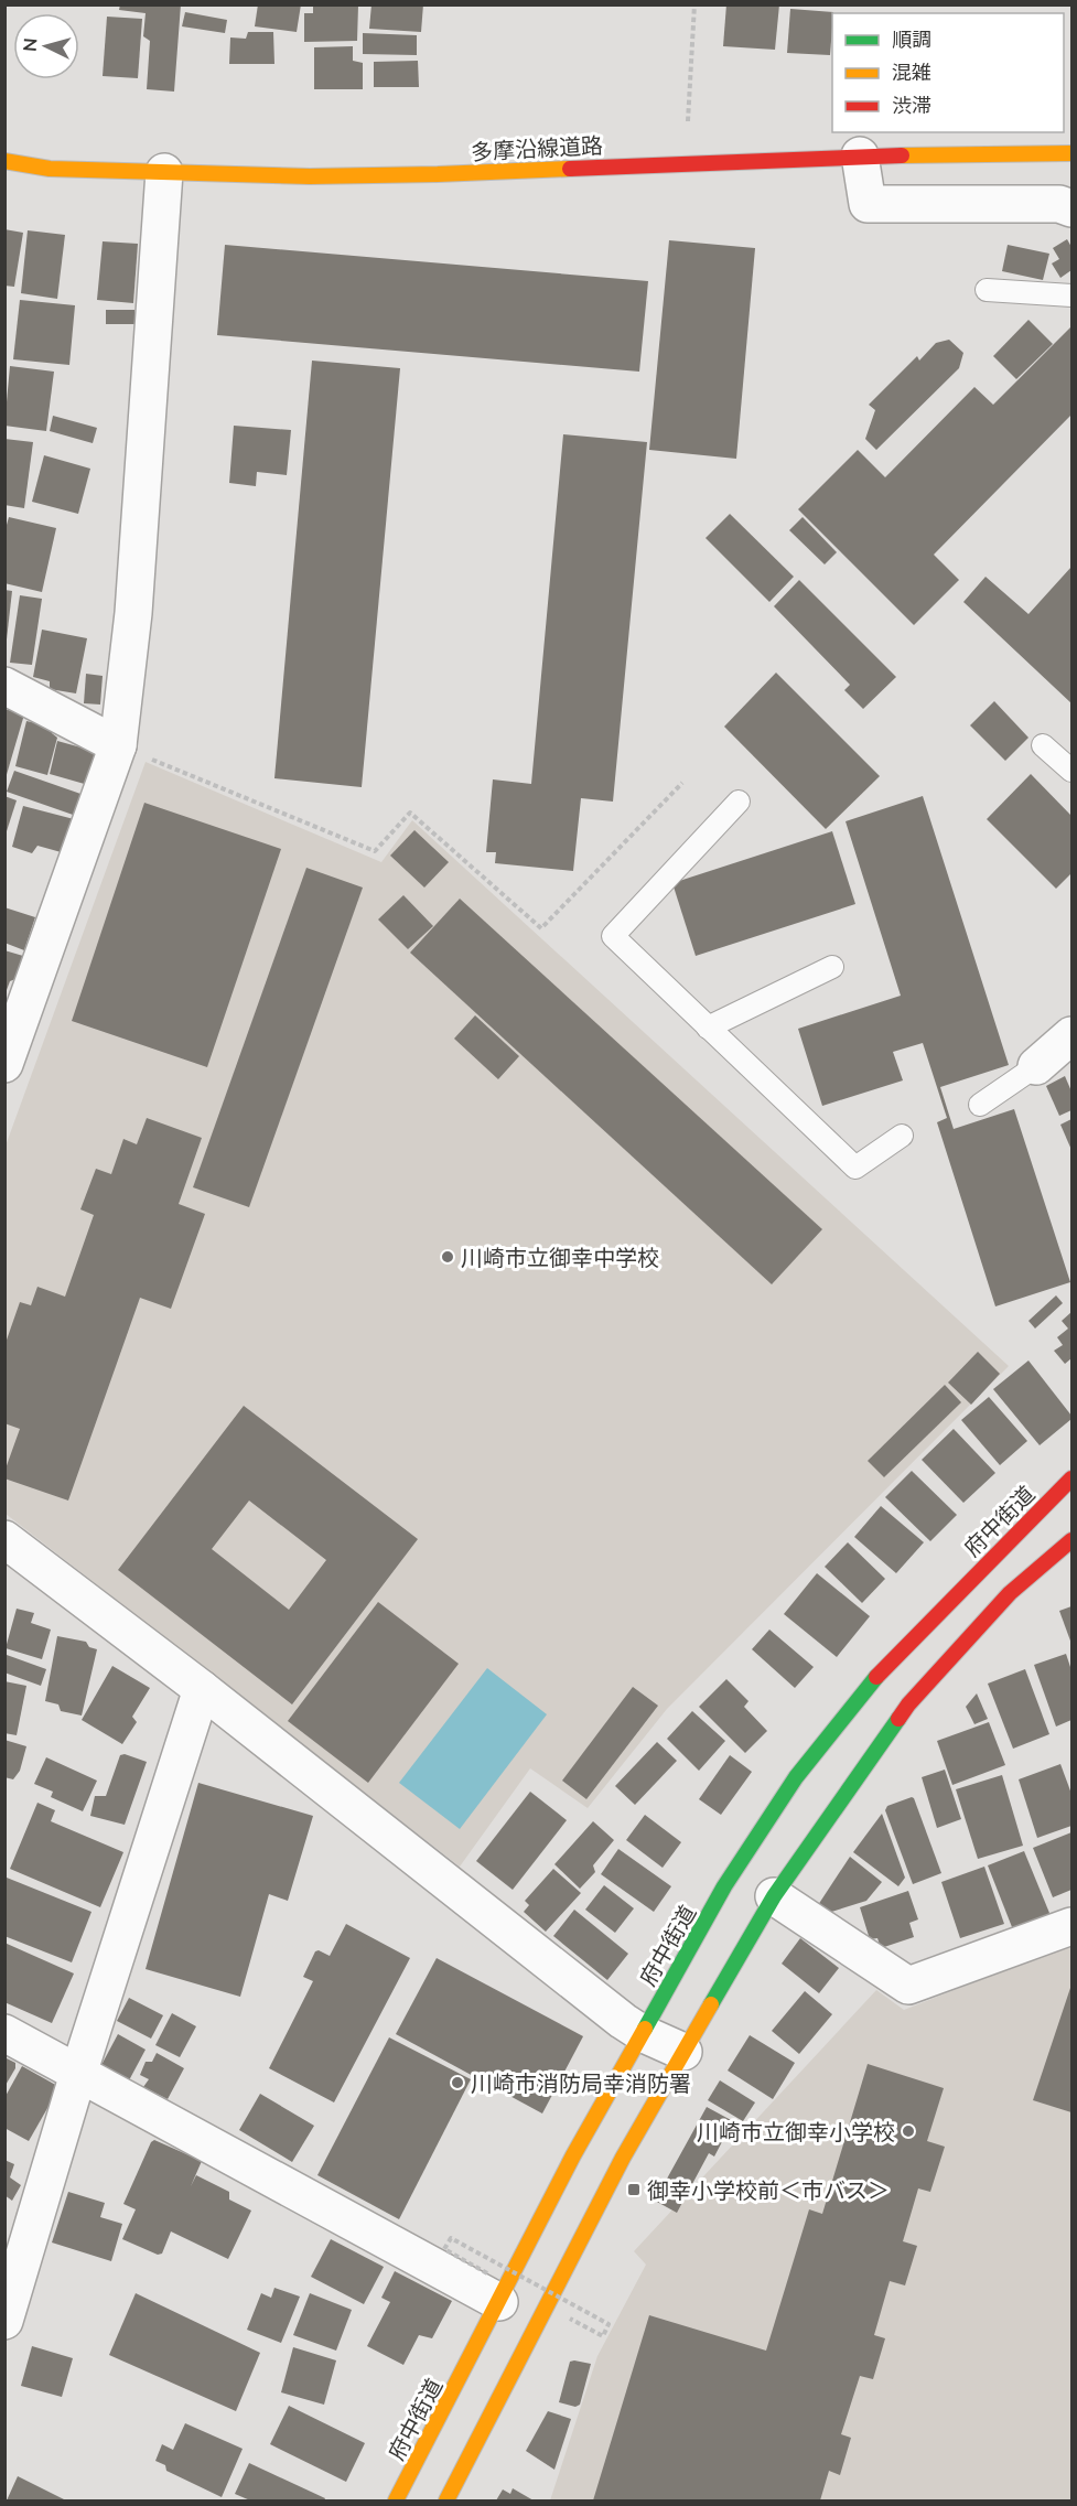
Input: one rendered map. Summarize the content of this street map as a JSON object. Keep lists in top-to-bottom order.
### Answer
{
  "streets": {
    "main road": ["多摩沿線道路", "府中街道"]
  },
  "places": {
    "other": ["川崎市立御幸中学校", "川崎市消防局幸消防署", "川崎市立御幸小学校"],
    "transit": ["御幸小学校前＜市バス＞"]
  },
  "legend": ["順調", "混雑", "渋滞"],
  "north": "left"
}
